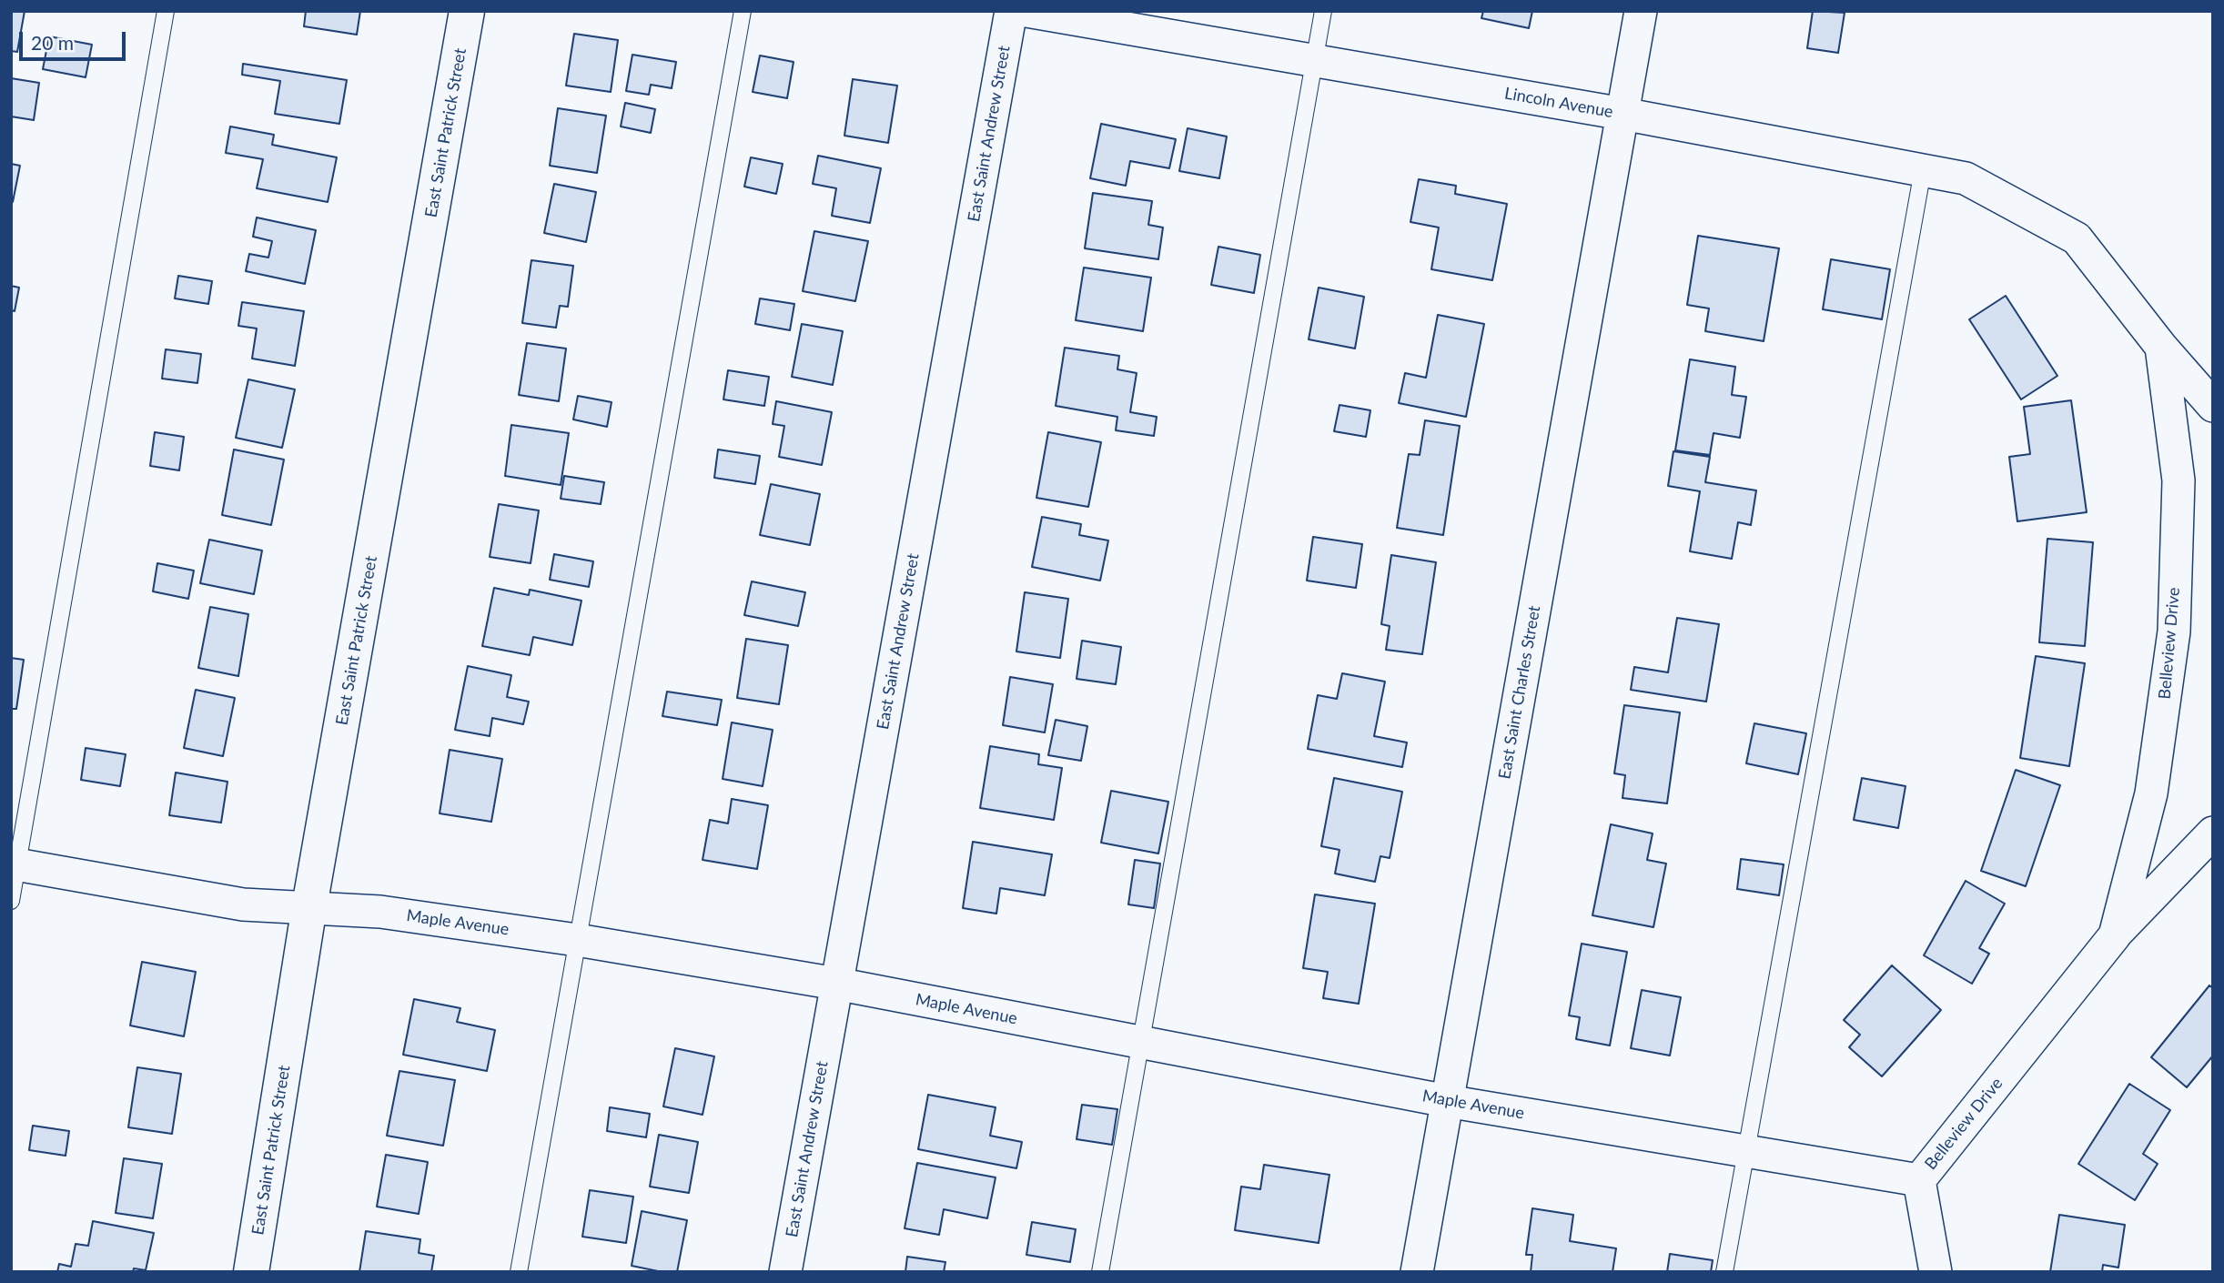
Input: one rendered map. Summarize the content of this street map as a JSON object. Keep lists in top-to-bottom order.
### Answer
{
  "streets": {
    "main road": ["East Saint Patrick Street"],
    "street": [
      "Lincoln Avenue",
      "East Saint Andrew Street",
      "Belleview Drive",
      "East Saint Charles Street",
      "Maple Avenue"
    ]
  },
  "crossings": [
    ["Lincoln Avenue", "Belleview Drive"],
    ["Lincoln Avenue", "East Saint Charles Street"],
    ["East Saint Patrick Street", "Maple Avenue"],
    ["East Saint Andrew Street", "Maple Avenue"],
    ["Belleview Drive", "Maple Avenue"],
    ["East Saint Charles Street", "Maple Avenue"]
  ],
  "scale_bar": "20 m"
}
